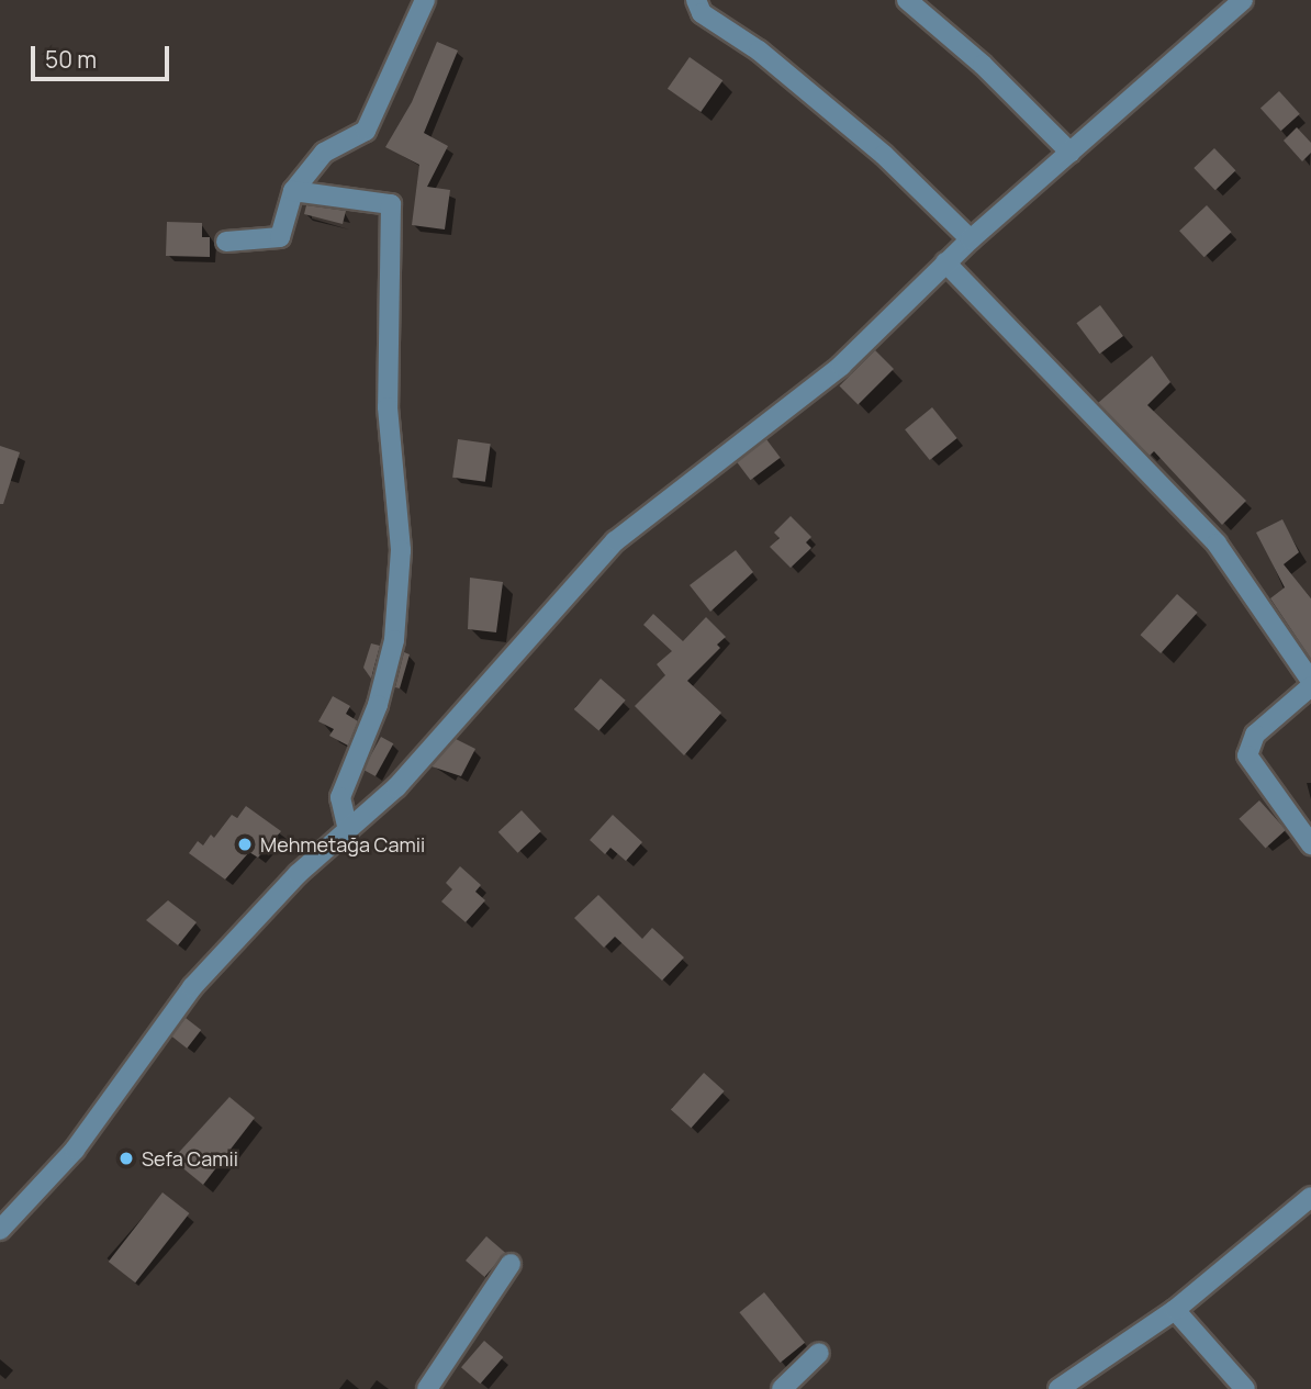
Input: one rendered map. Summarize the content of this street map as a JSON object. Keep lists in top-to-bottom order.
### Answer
{
  "places": ["Mehmetağa Camii", "Sefa Camii"],
  "scale_bar": "50 m"
}
